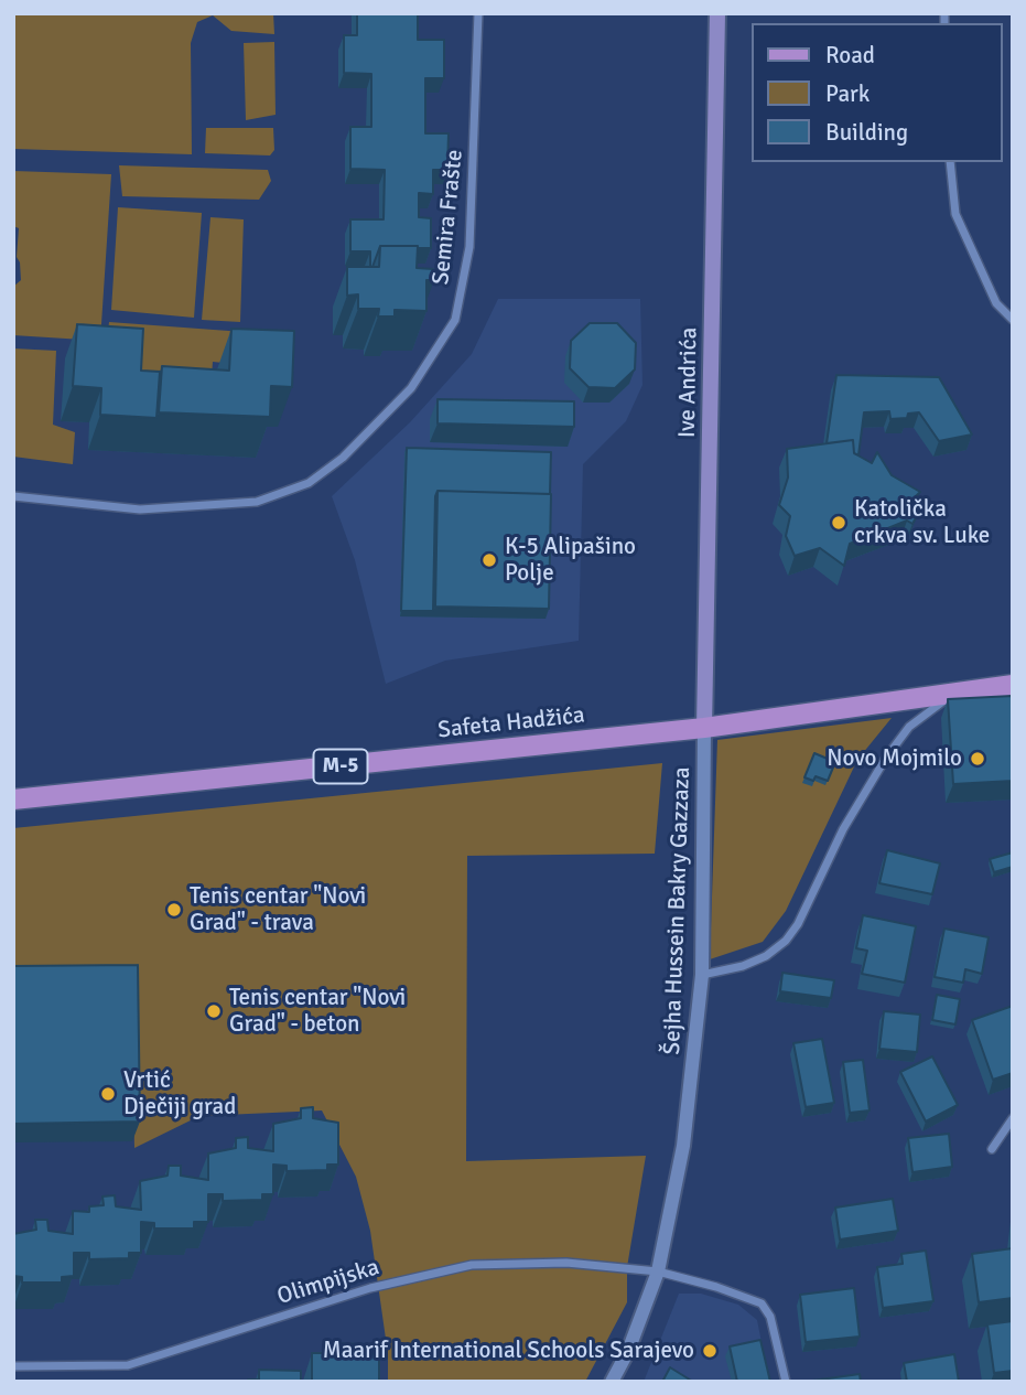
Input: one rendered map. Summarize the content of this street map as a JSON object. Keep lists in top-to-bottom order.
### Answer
{
  "streets": {
    "main road": ["Ive Andrića", "Safeta Hadžića", "M-5"],
    "street": ["Semira Frašte", "Šejha Hussein Bakry Gazzaza", "Olimpijska"]
  },
  "crossings": [
    ["Ive Andrića", "Safeta Hadžića"],
    ["Ive Andrića", "Šejha Hussein Bakry Gazzaza"],
    ["Šejha Hussein Bakry Gazzaza", "Olimpijska"]
  ],
  "places": [
    "Katolička crkva sv. Luke",
    "K-5 Alipašino Polje",
    "Novo Mojmilo",
    "Tenis centar \"Novi Grad\" - trava",
    "Tenis centar \"Novi Grad\" - beton",
    "Vrtić Dječiji grad",
    "Maarif International Schools Sarajevo"
  ],
  "legend": ["Road", "Park", "Building"]
}
